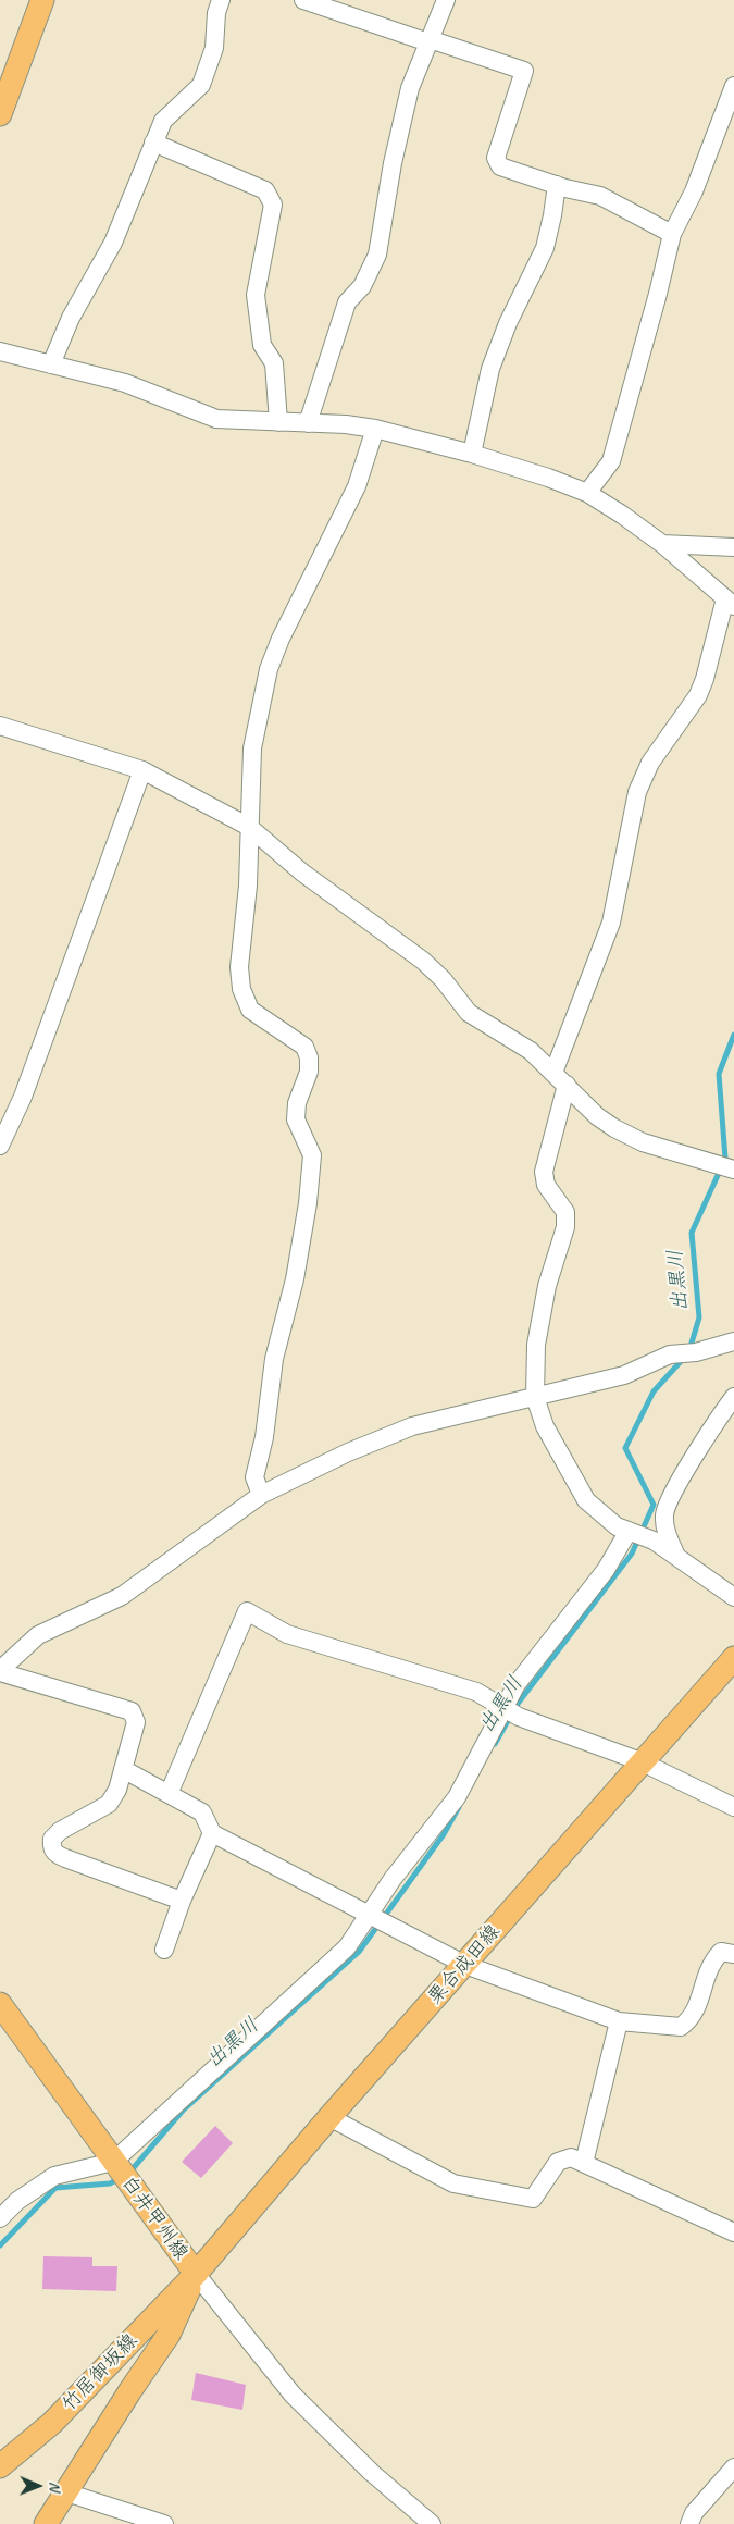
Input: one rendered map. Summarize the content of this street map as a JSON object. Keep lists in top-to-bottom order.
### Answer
{
  "streets": {
    "main road": ["栗合成田線", "白井甲州線", "竹居御坂線"]
  },
  "crossings": [
    ["栗合成田線", "白井甲州線"],
    ["栗合成田線", "竹居御坂線"],
    ["白井甲州線", "竹居御坂線"]
  ],
  "water": ["出黒川"],
  "north": "right"
}
